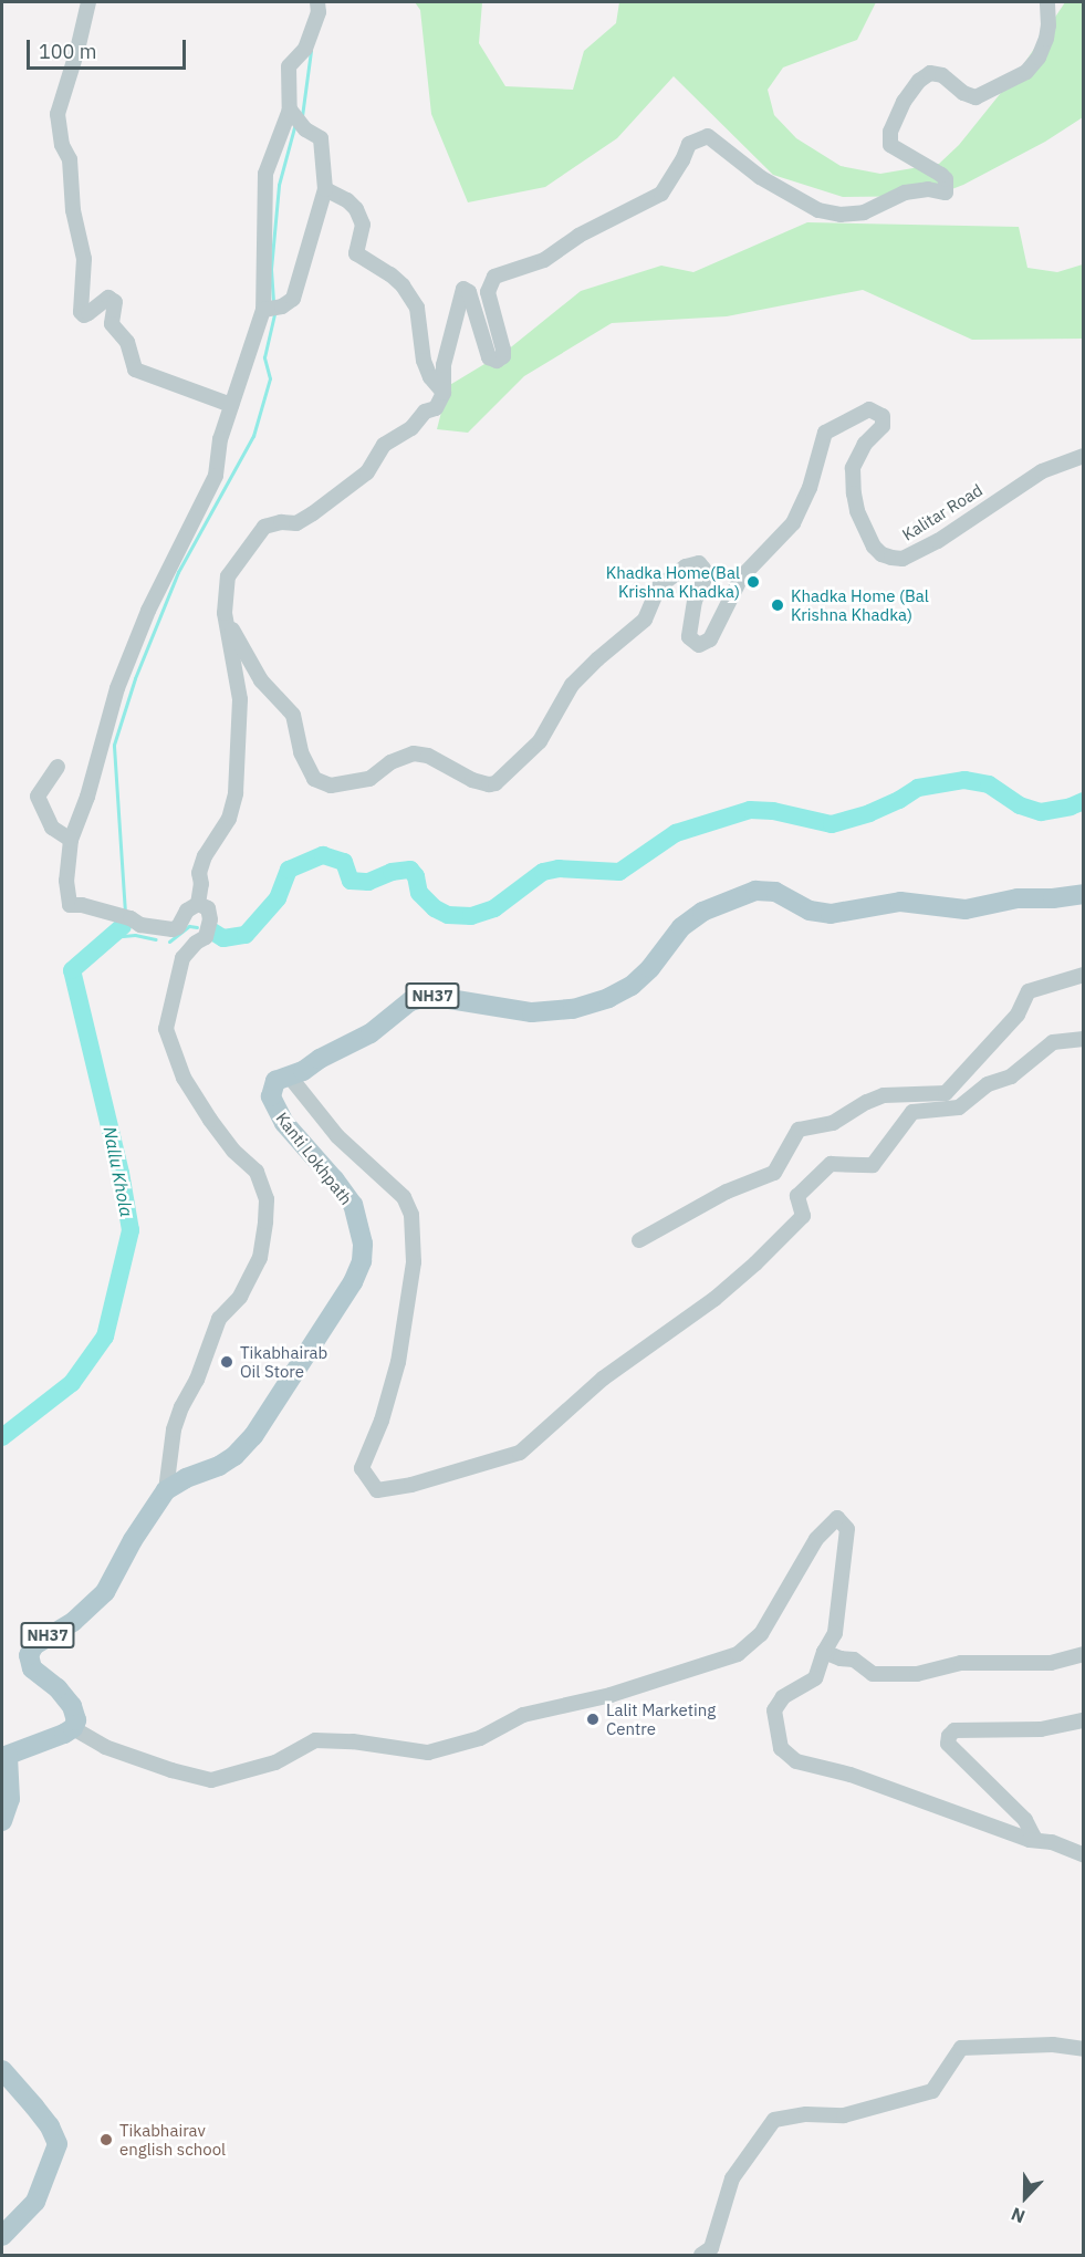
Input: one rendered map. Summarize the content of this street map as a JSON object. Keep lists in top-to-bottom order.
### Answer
{
  "streets": {
    "main road": ["NH37", "Kanti Lokhpath"],
    "street": ["Kalitar Road"]
  },
  "water": ["Nallu Khola"],
  "places": [
    "Khadka Home(Bal Krishna Khadka)",
    "Khadka Home (Bal Krishna Khadka)",
    "Tikabhairab Oil Store",
    "Lalit Marketing Centre",
    "Tikabhairav english school"
  ],
  "scale_bar": "100 m",
  "north": "bottom"
}
